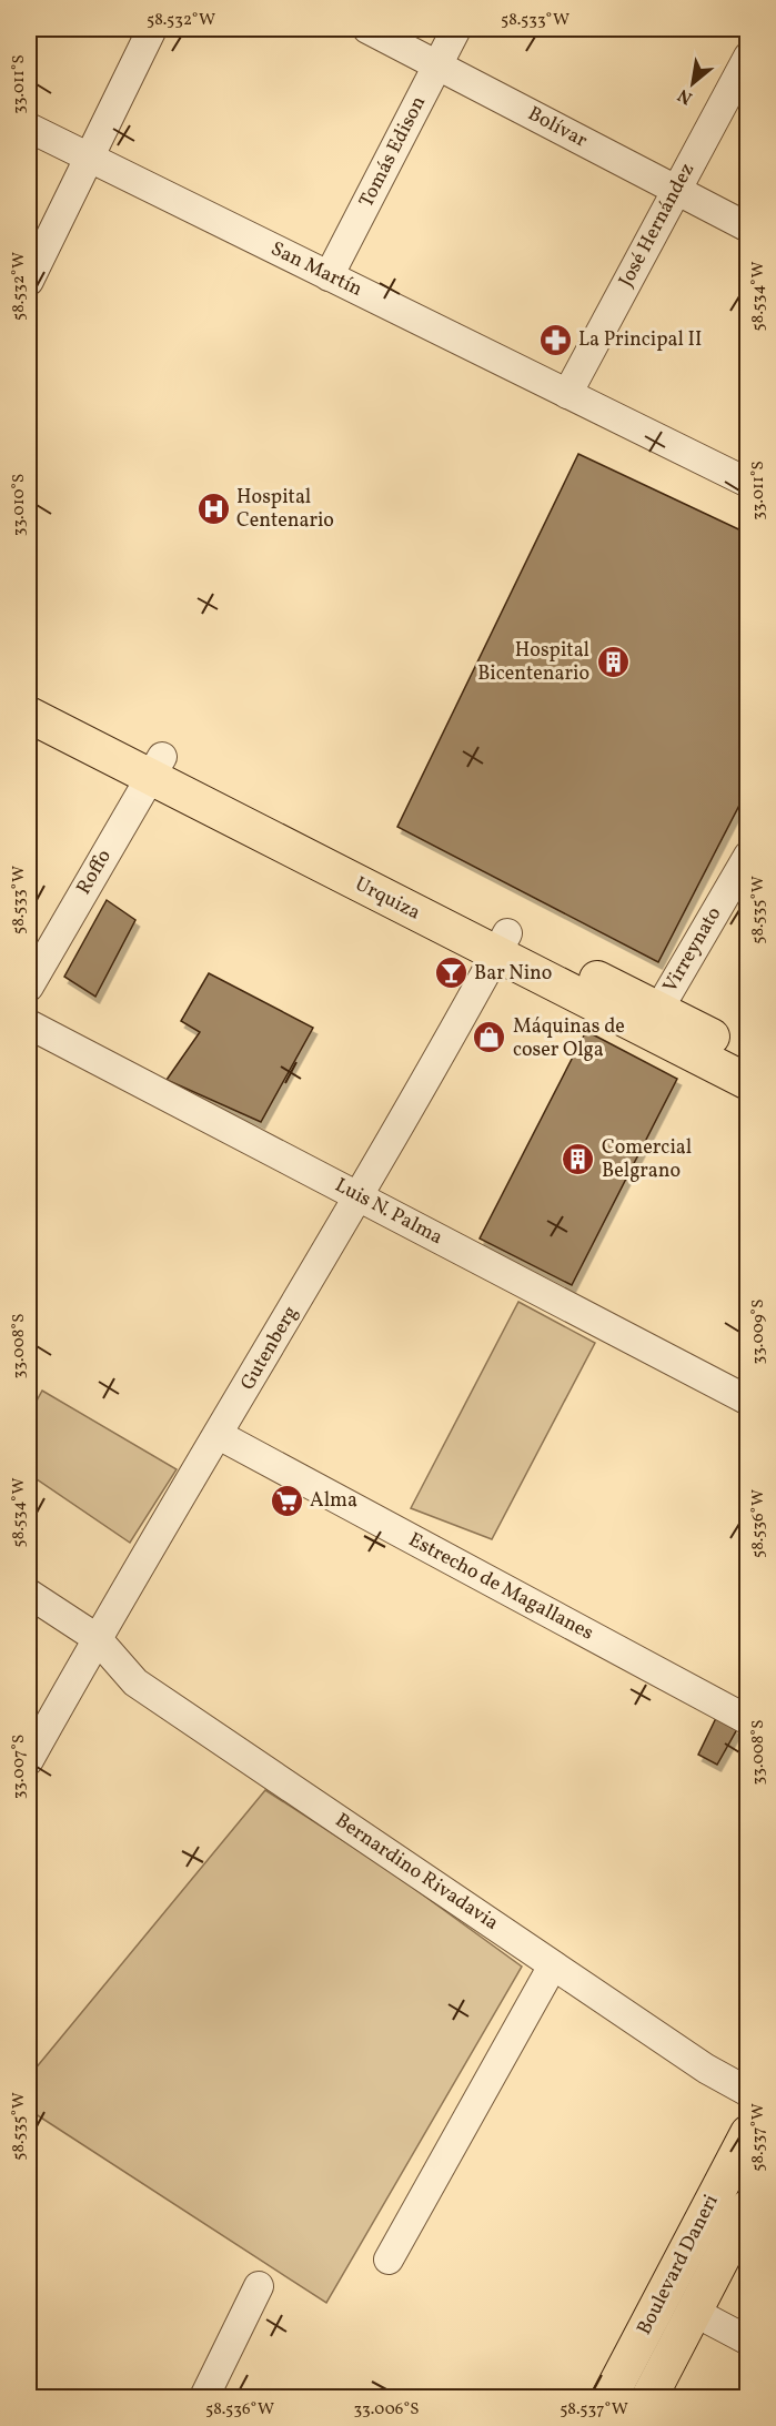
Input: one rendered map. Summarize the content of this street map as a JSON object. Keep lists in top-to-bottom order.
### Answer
{
  "streets": {
    "main road": ["Urquiza", "Boulevard Daneri"],
    "street": [
      "Bolívar",
      "Tomás Edison",
      "José Hernández",
      "San Martín",
      "Roffo",
      "Virreynato",
      "Luis N. Palma",
      "Gutenberg",
      "Estrecho de Magallanes",
      "Bernardino Rivadavia"
    ]
  },
  "crossings": [
    ["Bolívar", "Tomás Edison"],
    ["Bolívar", "José Hernández"],
    ["Tomás Edison", "San Martín"],
    ["José Hernández", "San Martín"],
    ["Roffo", "Urquiza"],
    ["Urquiza", "Virreynato"],
    ["Urquiza", "Gutenberg"],
    ["Luis N. Palma", "Gutenberg"],
    ["Gutenberg", "Estrecho de Magallanes"],
    ["Gutenberg", "Bernardino Rivadavia"]
  ],
  "places": {
    "pharmacy": ["La Principal II"],
    "hospital": ["Hospital Centenario"],
    "building": ["Hospital Bicentenario", "Comercial Belgrano"],
    "bar": ["Bar Nino"],
    "shop": ["Máquinas de coser Olga"],
    "supermarket": ["Alma"]
  },
  "north": "bottom left",
  "coordinates": [
    "58.532°W",
    "58.533°W",
    "33.011°S",
    "58.534°W",
    "33.010°S",
    "58.535°W",
    "33.009°S",
    "33.008°S",
    "58.536°W",
    "33.007°S",
    "58.537°W",
    "33.006°S"
  ]
}
